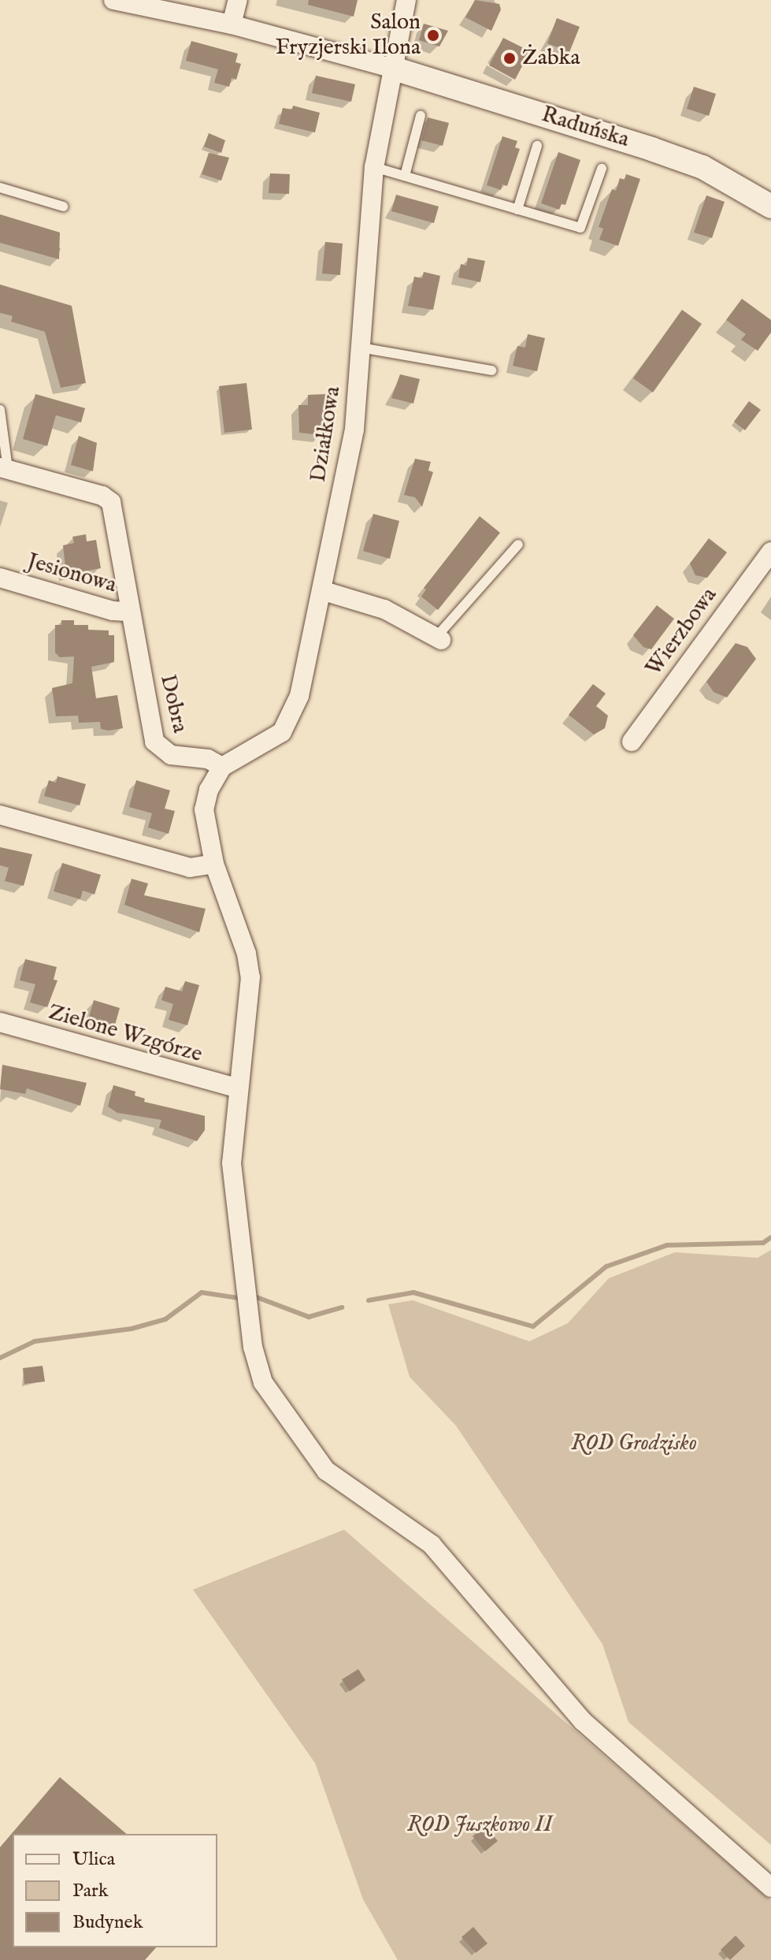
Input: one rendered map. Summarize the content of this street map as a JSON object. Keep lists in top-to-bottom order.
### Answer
{
  "streets": {
    "street": [
      "Raduńska",
      "Działkowa",
      "Jesionowa",
      "Wierzbowa",
      "Dobra",
      "Zielone Wzgórze"
    ]
  },
  "crossings": [
    ["Raduńska", "Działkowa"],
    ["Działkowa", "Dobra"],
    ["Jesionowa", "Dobra"]
  ],
  "parks": ["ROD Grodzisko", "ROD Juszkowo II"],
  "places": ["Salon Fryzjerski Ilona", "Żabka"],
  "legend": ["Ulica", "Park", "Budynek"]
}
